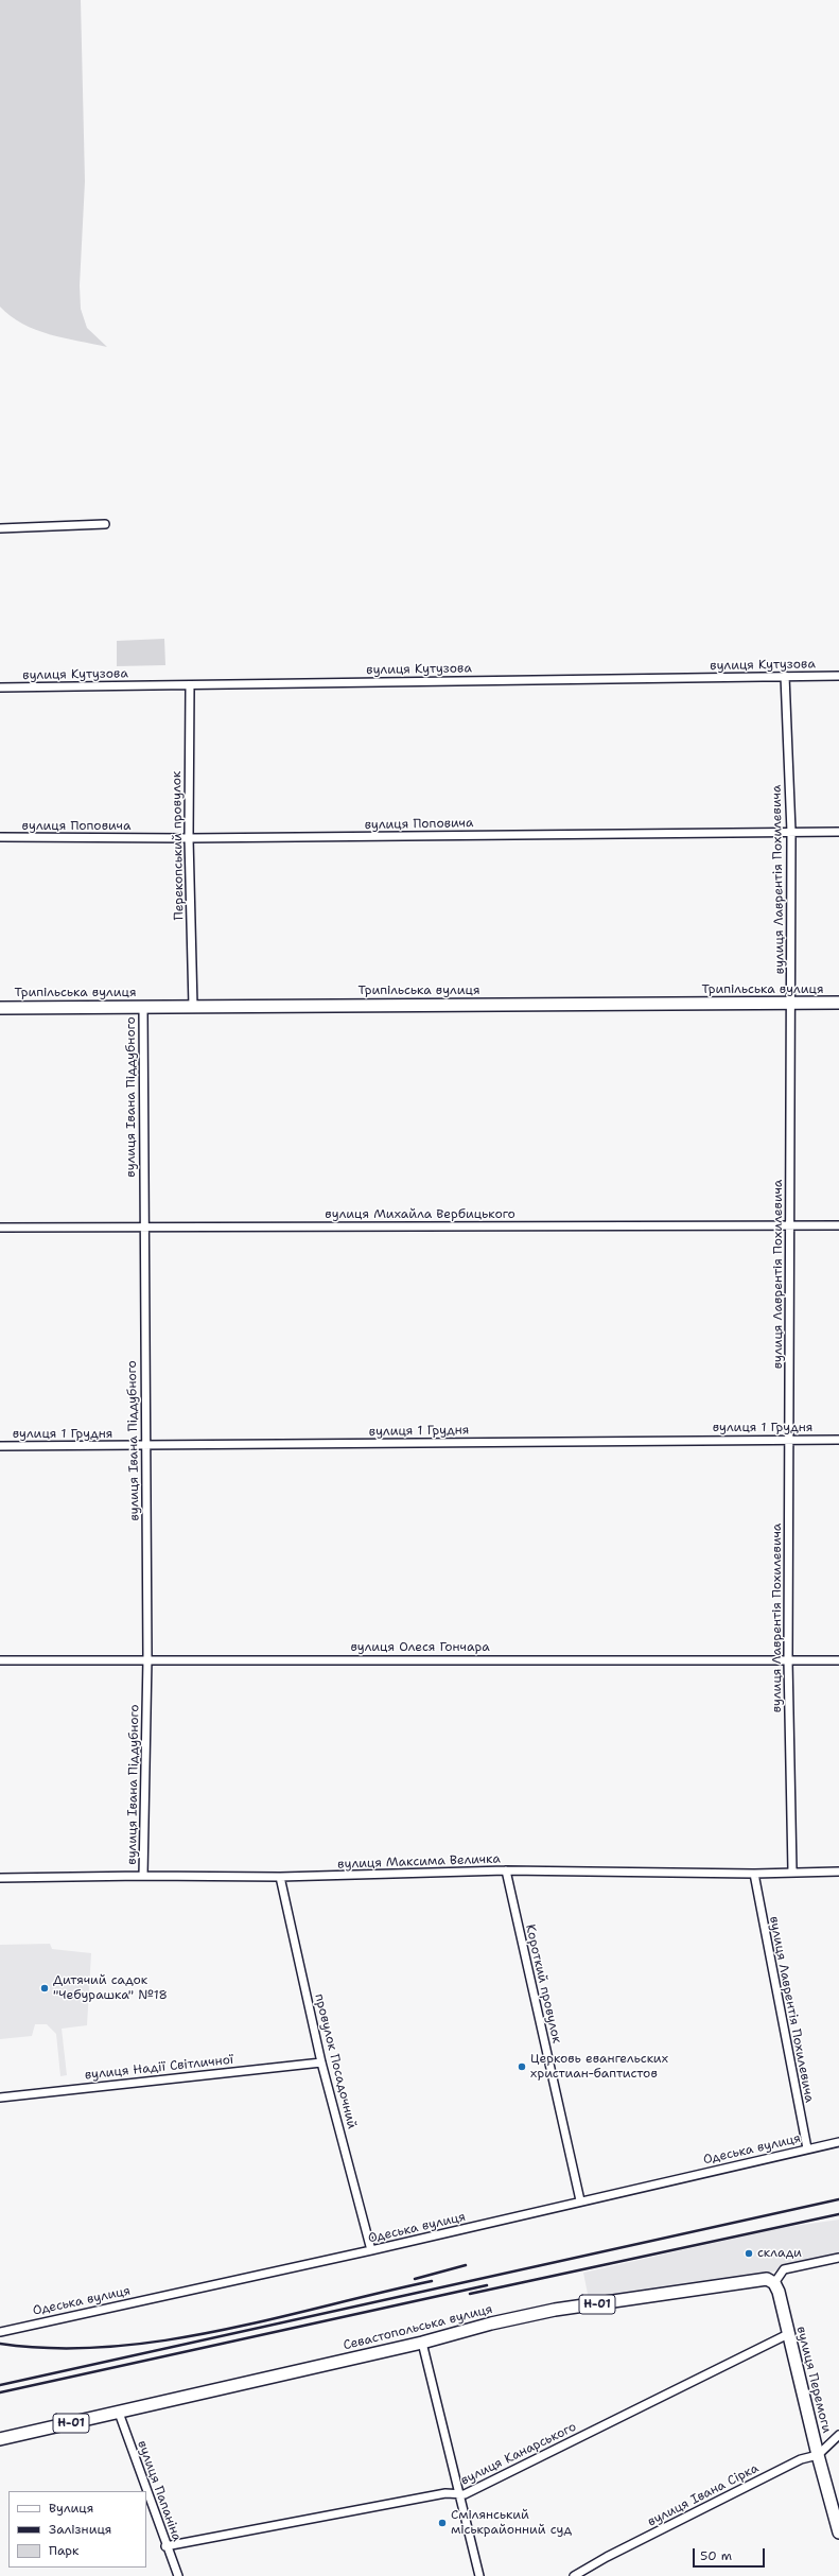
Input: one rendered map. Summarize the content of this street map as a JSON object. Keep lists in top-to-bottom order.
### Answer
{
  "streets": {
    "main road": [
      "Трипільська вулиця",
      "Н-01",
      "Севастопольська вулиця",
      "вулиця Перемоги"
    ],
    "street": [
      "вулиця Кутузова",
      "вулиця Поповича",
      "Перекопський провулок",
      "вулиця Лаврентія Похилевича",
      "вулиця Івана Піддубного",
      "вулиця Михайла Вербицького",
      "вулиця 1 Грудня",
      "вулиця Олеся Гончара",
      "вулиця Максима Величка",
      "Короткий провулок",
      "провулок Посадочний",
      "вулиця Надії Світличної",
      "Одеська вулиця",
      "вулиця Канарського",
      "вулиця Папаніна",
      "вулиця Івана Сірка"
    ]
  },
  "crossings": [
    ["вулиця Кутузова", "Перекопський провулок"],
    ["вулиця Кутузова", "вулиця Лаврентія Похилевича"],
    ["вулиця Поповича", "Перекопський провулок"],
    ["вулиця Поповича", "вулиця Лаврентія Похилевича"],
    ["Перекопський провулок", "Трипільська вулиця"],
    ["вулиця Лаврентія Похилевича", "Трипільська вулиця"],
    ["вулиця Лаврентія Похилевича", "вулиця Михайла Вербицького"],
    ["вулиця Лаврентія Похилевича", "вулиця 1 Грудня"],
    ["вулиця Лаврентія Похилевича", "вулиця Олеся Гончара"],
    ["вулиця Лаврентія Похилевича", "вулиця Максима Величка"],
    ["вулиця Лаврентія Похилевича", "Одеська вулиця"],
    ["Трипільська вулиця", "вулиця Івана Піддубного"],
    ["вулиця Івана Піддубного", "вулиця Михайла Вербицького"],
    ["вулиця Івана Піддубного", "вулиця 1 Грудня"],
    ["вулиця Івана Піддубного", "вулиця Олеся Гончара"],
    ["вулиця Івана Піддубного", "вулиця Максима Величка"],
    ["вулиця Максима Величка", "Короткий провулок"],
    ["вулиця Максима Величка", "провулок Посадочний"],
    ["Короткий провулок", "Одеська вулиця"],
    ["провулок Посадочний", "вулиця Надії Світличної"],
    ["провулок Посадочний", "Одеська вулиця"],
    ["Севастопольська вулиця", "вулиця Перемоги"],
    ["Севастопольська вулиця", "вулиця Папаніна"],
    ["вулиця Перемоги", "вулиця Канарського"],
    ["вулиця Перемоги", "вулиця Івана Сірка"],
    ["вулиця Канарського", "вулиця Папаніна"]
  ],
  "places": [
    "Дитячий садок \"Чебурашка\" №18",
    "Церковь евангельских христиан-баптистов",
    "склади",
    "Смілянський міськрайонний суд"
  ],
  "legend": ["Вулиця", "Залізниця", "Парк"],
  "scale_bar": "50 m"
}
